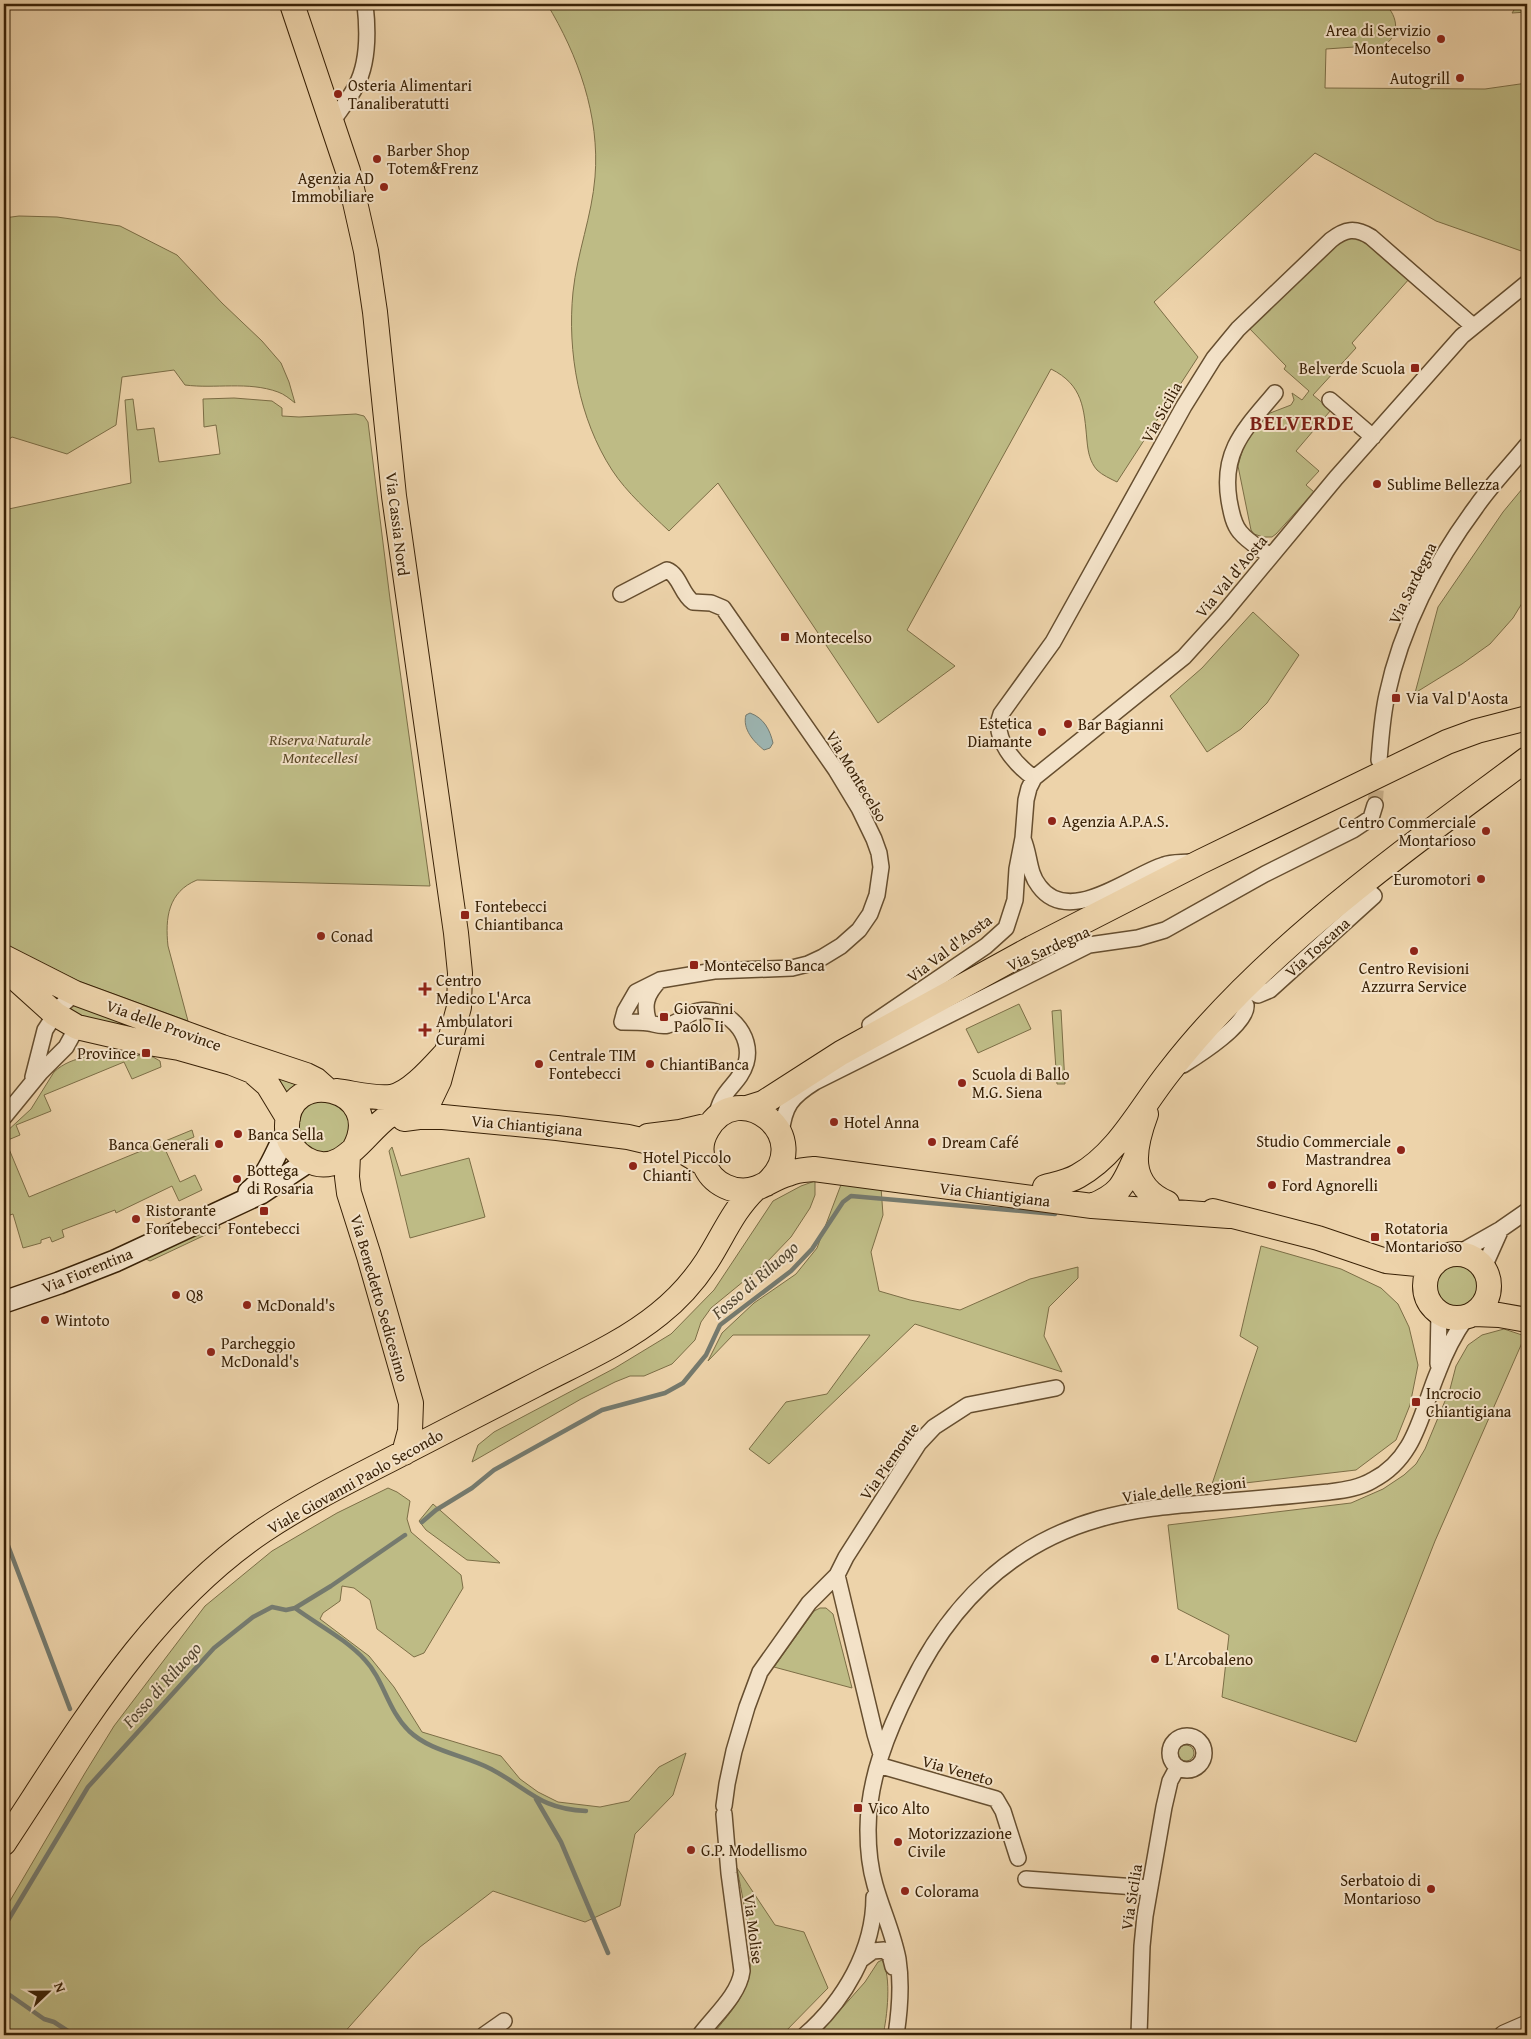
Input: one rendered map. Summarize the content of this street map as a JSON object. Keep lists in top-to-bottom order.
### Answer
{
  "streets": {
    "main road": [
      "Via Cassia Nord",
      "Via Toscana",
      "Via delle Province",
      "Via Chiantigiana",
      "Via Fiorentina",
      "Via Benedetto Sedicesimo",
      "Viale Giovanni Paolo Secondo"
    ],
    "street": [
      "Via Sicilia",
      "Via Val d'Aosta",
      "Via Sardegna",
      "Via Montecelso",
      "Via Piemonte",
      "Viale delle Regioni",
      "Via Veneto",
      "Via Molise"
    ]
  },
  "crossings": [
    ["Via Sicilia", "Via Val d'Aosta"],
    ["Via Cassia Nord", "Via Chiantigiana"],
    ["Via Cassia Nord", "Via Fiorentina"],
    ["Via Sardegna", "Via Chiantigiana"],
    ["Via Sardegna", "Viale Giovanni Paolo Secondo"],
    ["Via Toscana", "Via Chiantigiana"],
    ["Via delle Province", "Via Fiorentina"],
    ["Via delle Province", "Via Benedetto Sedicesimo"],
    ["Via Chiantigiana", "Via Fiorentina"],
    ["Via Chiantigiana", "Viale Giovanni Paolo Secondo"],
    ["Via Chiantigiana", "Viale delle Regioni"],
    ["Via Fiorentina", "Via Benedetto Sedicesimo"],
    ["Via Benedetto Sedicesimo", "Viale Giovanni Paolo Secondo"],
    ["Via Piemonte", "Via Molise"],
    ["Viale delle Regioni", "Via Veneto"]
  ],
  "districts": ["BELVERDE"],
  "water": ["Fosso di Riluogo"],
  "parks": ["Riserva Naturale Montecellesi"],
  "places": {
    "other": [
      "Area di Servizio Montecelso",
      "Autogrill",
      "Osteria Alimentari Tanaliberatutti",
      "Barber Shop Totem&Frenz",
      "Agenzia AD Immobiliare",
      "Sublime Bellezza",
      "Bar Bagianni",
      "Estetica Diamante",
      "Agenzia A.P.A.S.",
      "Centro Commerciale Montarioso",
      "Euromotori",
      "Conad",
      "Centro Revisioni Azzurra Service",
      "Centrale TIM Fontebecci",
      "ChiantiBanca",
      "Scuola di Ballo M.G. Siena",
      "Hotel Anna",
      "Banca Sella",
      "Dream Café",
      "Banca Generali",
      "Studio Commerciale Mastrandrea",
      "Hotel Piccolo Chianti",
      "Bottega di Rosaria",
      "Ford Agnorelli",
      "Ristorante Fontebecci",
      "Q8",
      "McDonald's",
      "Wintoto",
      "Parcheggio McDonald's",
      "L'Arcobaleno",
      "Motorizzazione Civile",
      "G.P. Modellismo",
      "Serbatoio di Montarioso",
      "Colorama"
    ],
    "transit": [
      "Belverde Scuola",
      "Montecelso",
      "Via Val D'Aosta",
      "Fontebecci Chiantibanca",
      "Montecelso Banca",
      "Giovanni Paolo Ii",
      "Province",
      "Fontebecci",
      "Rotatoria Montarioso",
      "Incrocio Chiantigiana",
      "Vico Alto"
    ],
    "health": ["Centro Medico L'Arca", "Ambulatori Curami"]
  },
  "north": "right"
}
